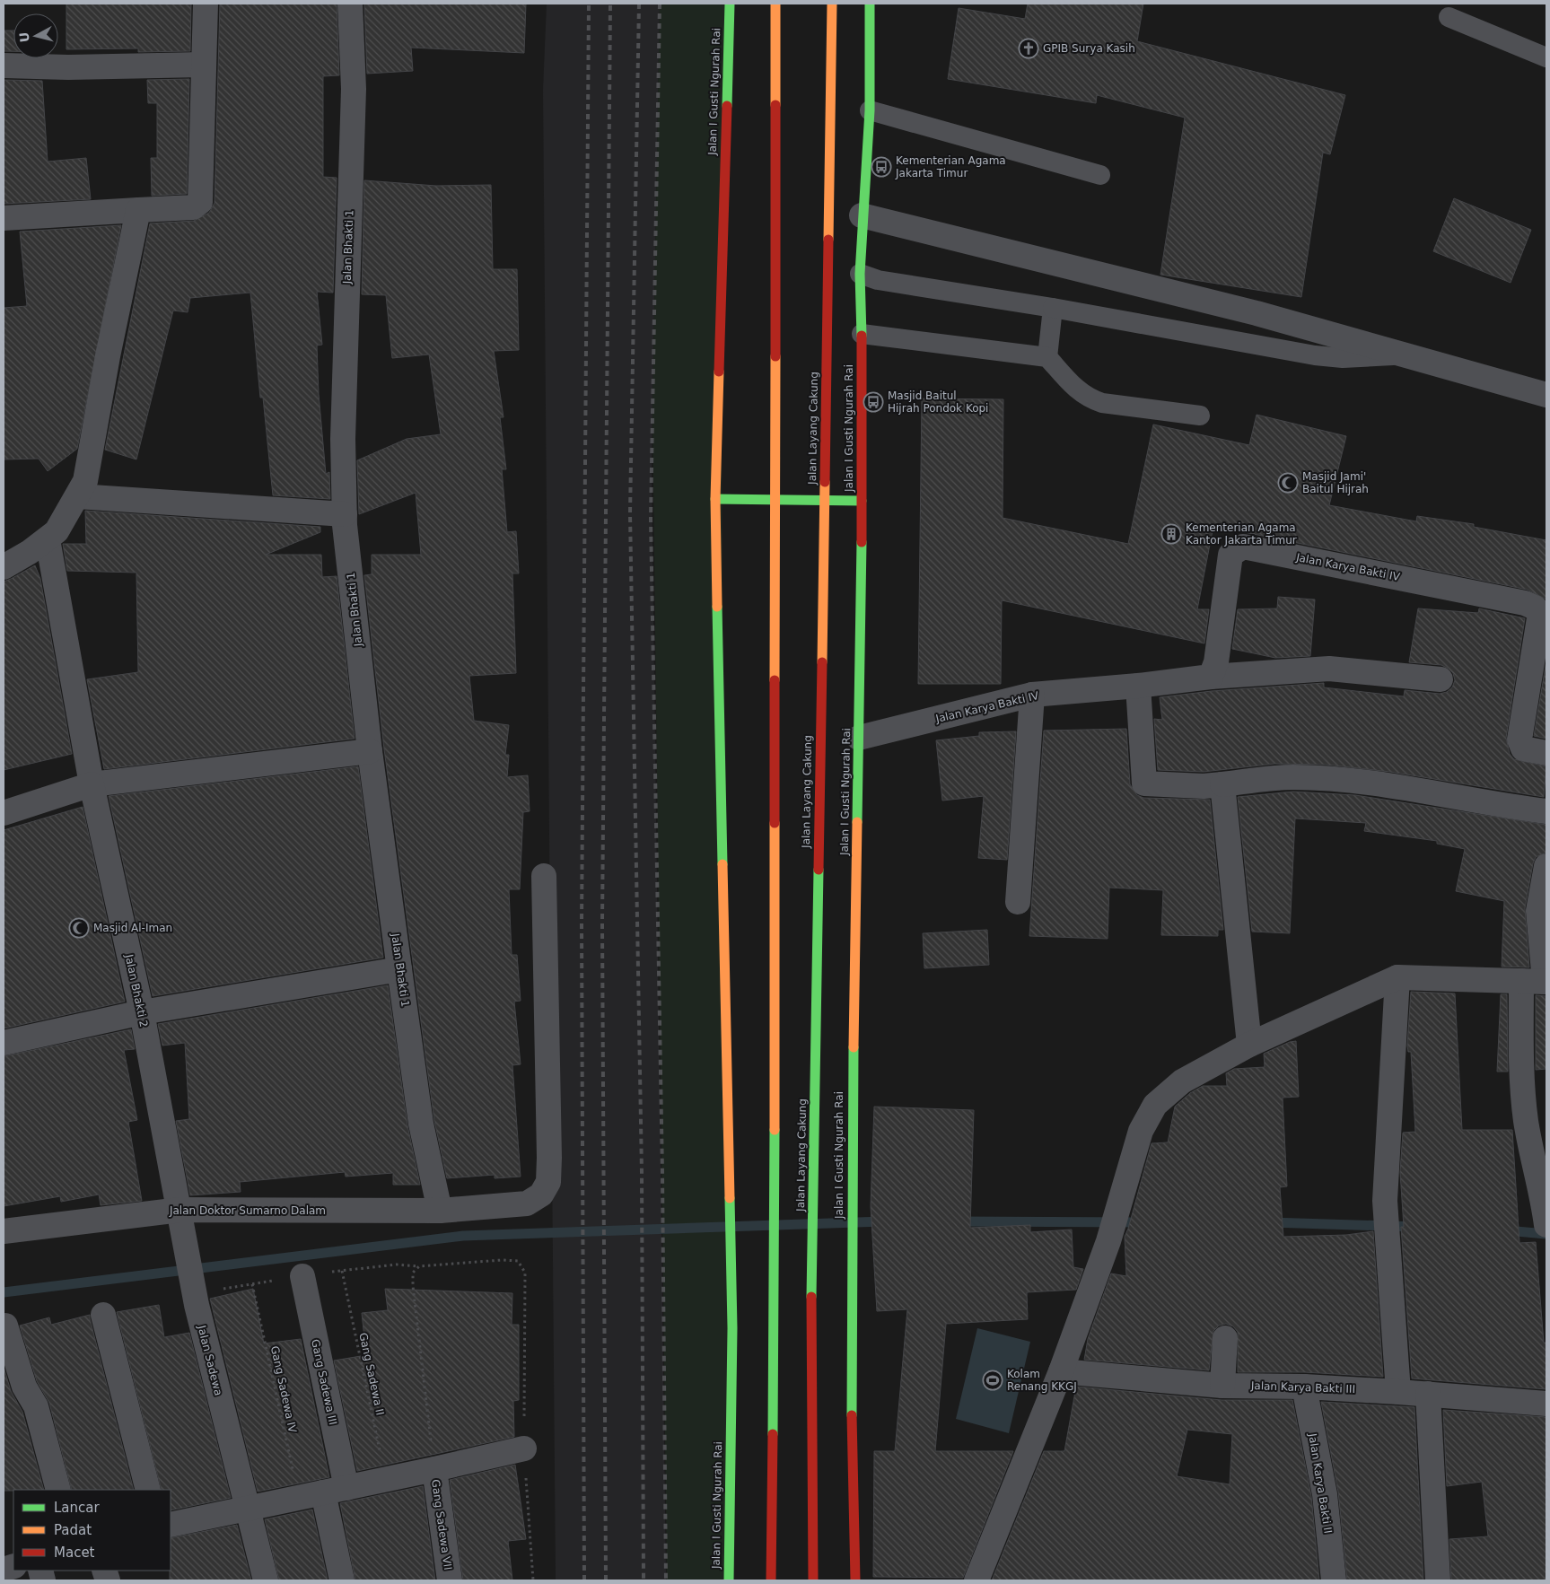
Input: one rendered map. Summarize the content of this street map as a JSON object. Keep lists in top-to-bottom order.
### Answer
{
  "streets": {
    "main road": ["Jalan I Gusti Ngurah Rai", "Jalan Layang Cakung"],
    "street": [
      "Jalan Bhakti 1",
      "Jalan Karya Bakti IV",
      "Jalan Bhakti 2",
      "Jalan Doktor Sumarno Dalam",
      "Jalan Sadewa",
      "Gang Sadewa III",
      "Jalan Karya Bakti III",
      "Jalan Karya Bakti II",
      "Gang Sadewa VII"
    ],
    "path": ["Gang Sadewa II", "Gang Sadewa IV"]
  },
  "crossings": [
    ["Jalan I Gusti Ngurah Rai", "Jalan Karya Bakti IV"],
    ["Jalan Bhakti 1", "Jalan Doktor Sumarno Dalam"],
    ["Jalan Bhakti 2", "Jalan Doktor Sumarno Dalam"],
    ["Jalan Bhakti 2", "Jalan Sadewa"],
    ["Jalan Doktor Sumarno Dalam", "Jalan Sadewa"],
    ["Jalan Karya Bakti III", "Jalan Karya Bakti II"]
  ],
  "places": {
    "church": ["GPIB Surya Kasih"],
    "bus stop": ["Kementerian Agama Jakarta Timur", "Masjid Baitul Hijrah Pondok Kopi"],
    "mosque": ["Masjid Jami' Baitul Hijrah", "Masjid Al-Iman"],
    "building": ["Kementerian Agama Kantor Jakarta Timur"],
    "sports": ["Kolam Renang KKGJ"]
  },
  "legend": ["Lancar", "Padat", "Macet"],
  "north": "left"
}
